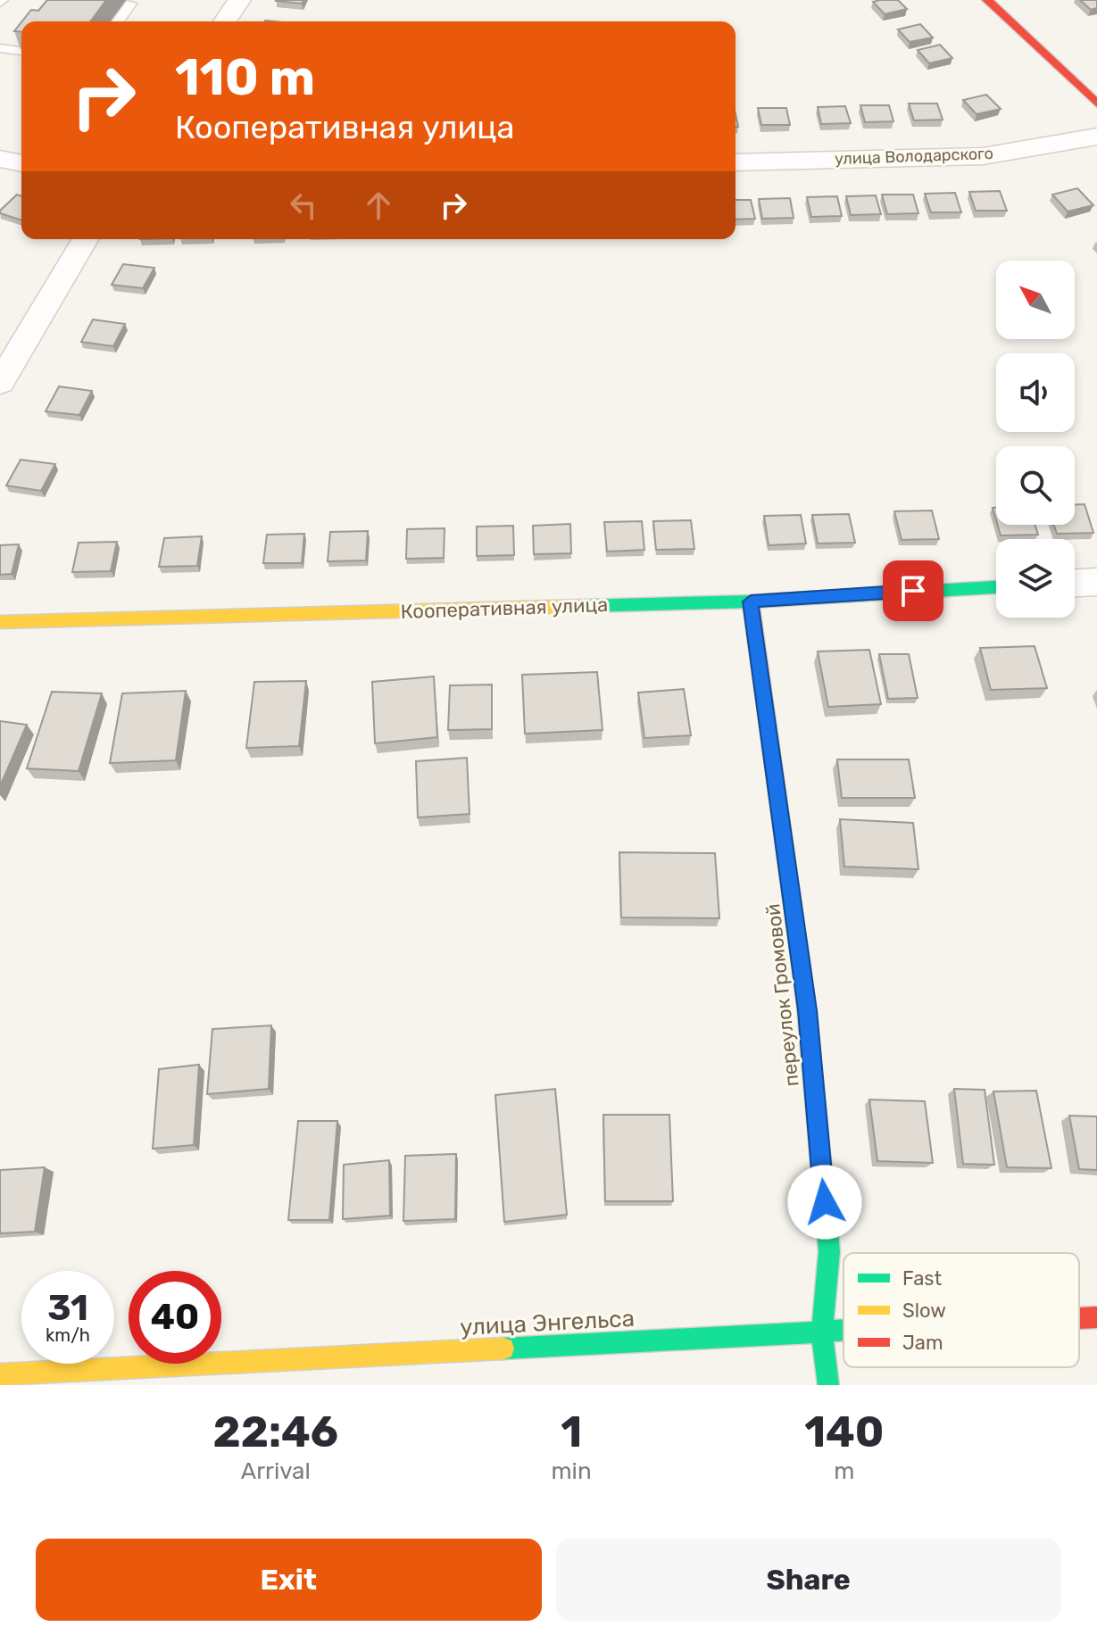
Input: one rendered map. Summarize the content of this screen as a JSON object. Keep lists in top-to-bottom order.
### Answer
{
  "streets": {
    "street": [
      "улица Володарского",
      "Кооперативная улица",
      "переулок Громовой",
      "улица Энгельса"
    ]
  },
  "crossings": [
    ["Кооперативная улица", "переулок Громовой"],
    ["переулок Громовой", "улица Энгельса"]
  ],
  "legend": ["Fast", "Slow", "Jam"],
  "north": "top left",
  "page": {
    "turn": ["110 m", "Кооперативная улица"],
    "speed": "31 km/h",
    "limit": "40",
    "eta": [
      "22:46",
      "Arrival",
      "1",
      "min",
      "140",
      "m"
    ],
    "buttons": ["Exit", "Share"]
  }
}
